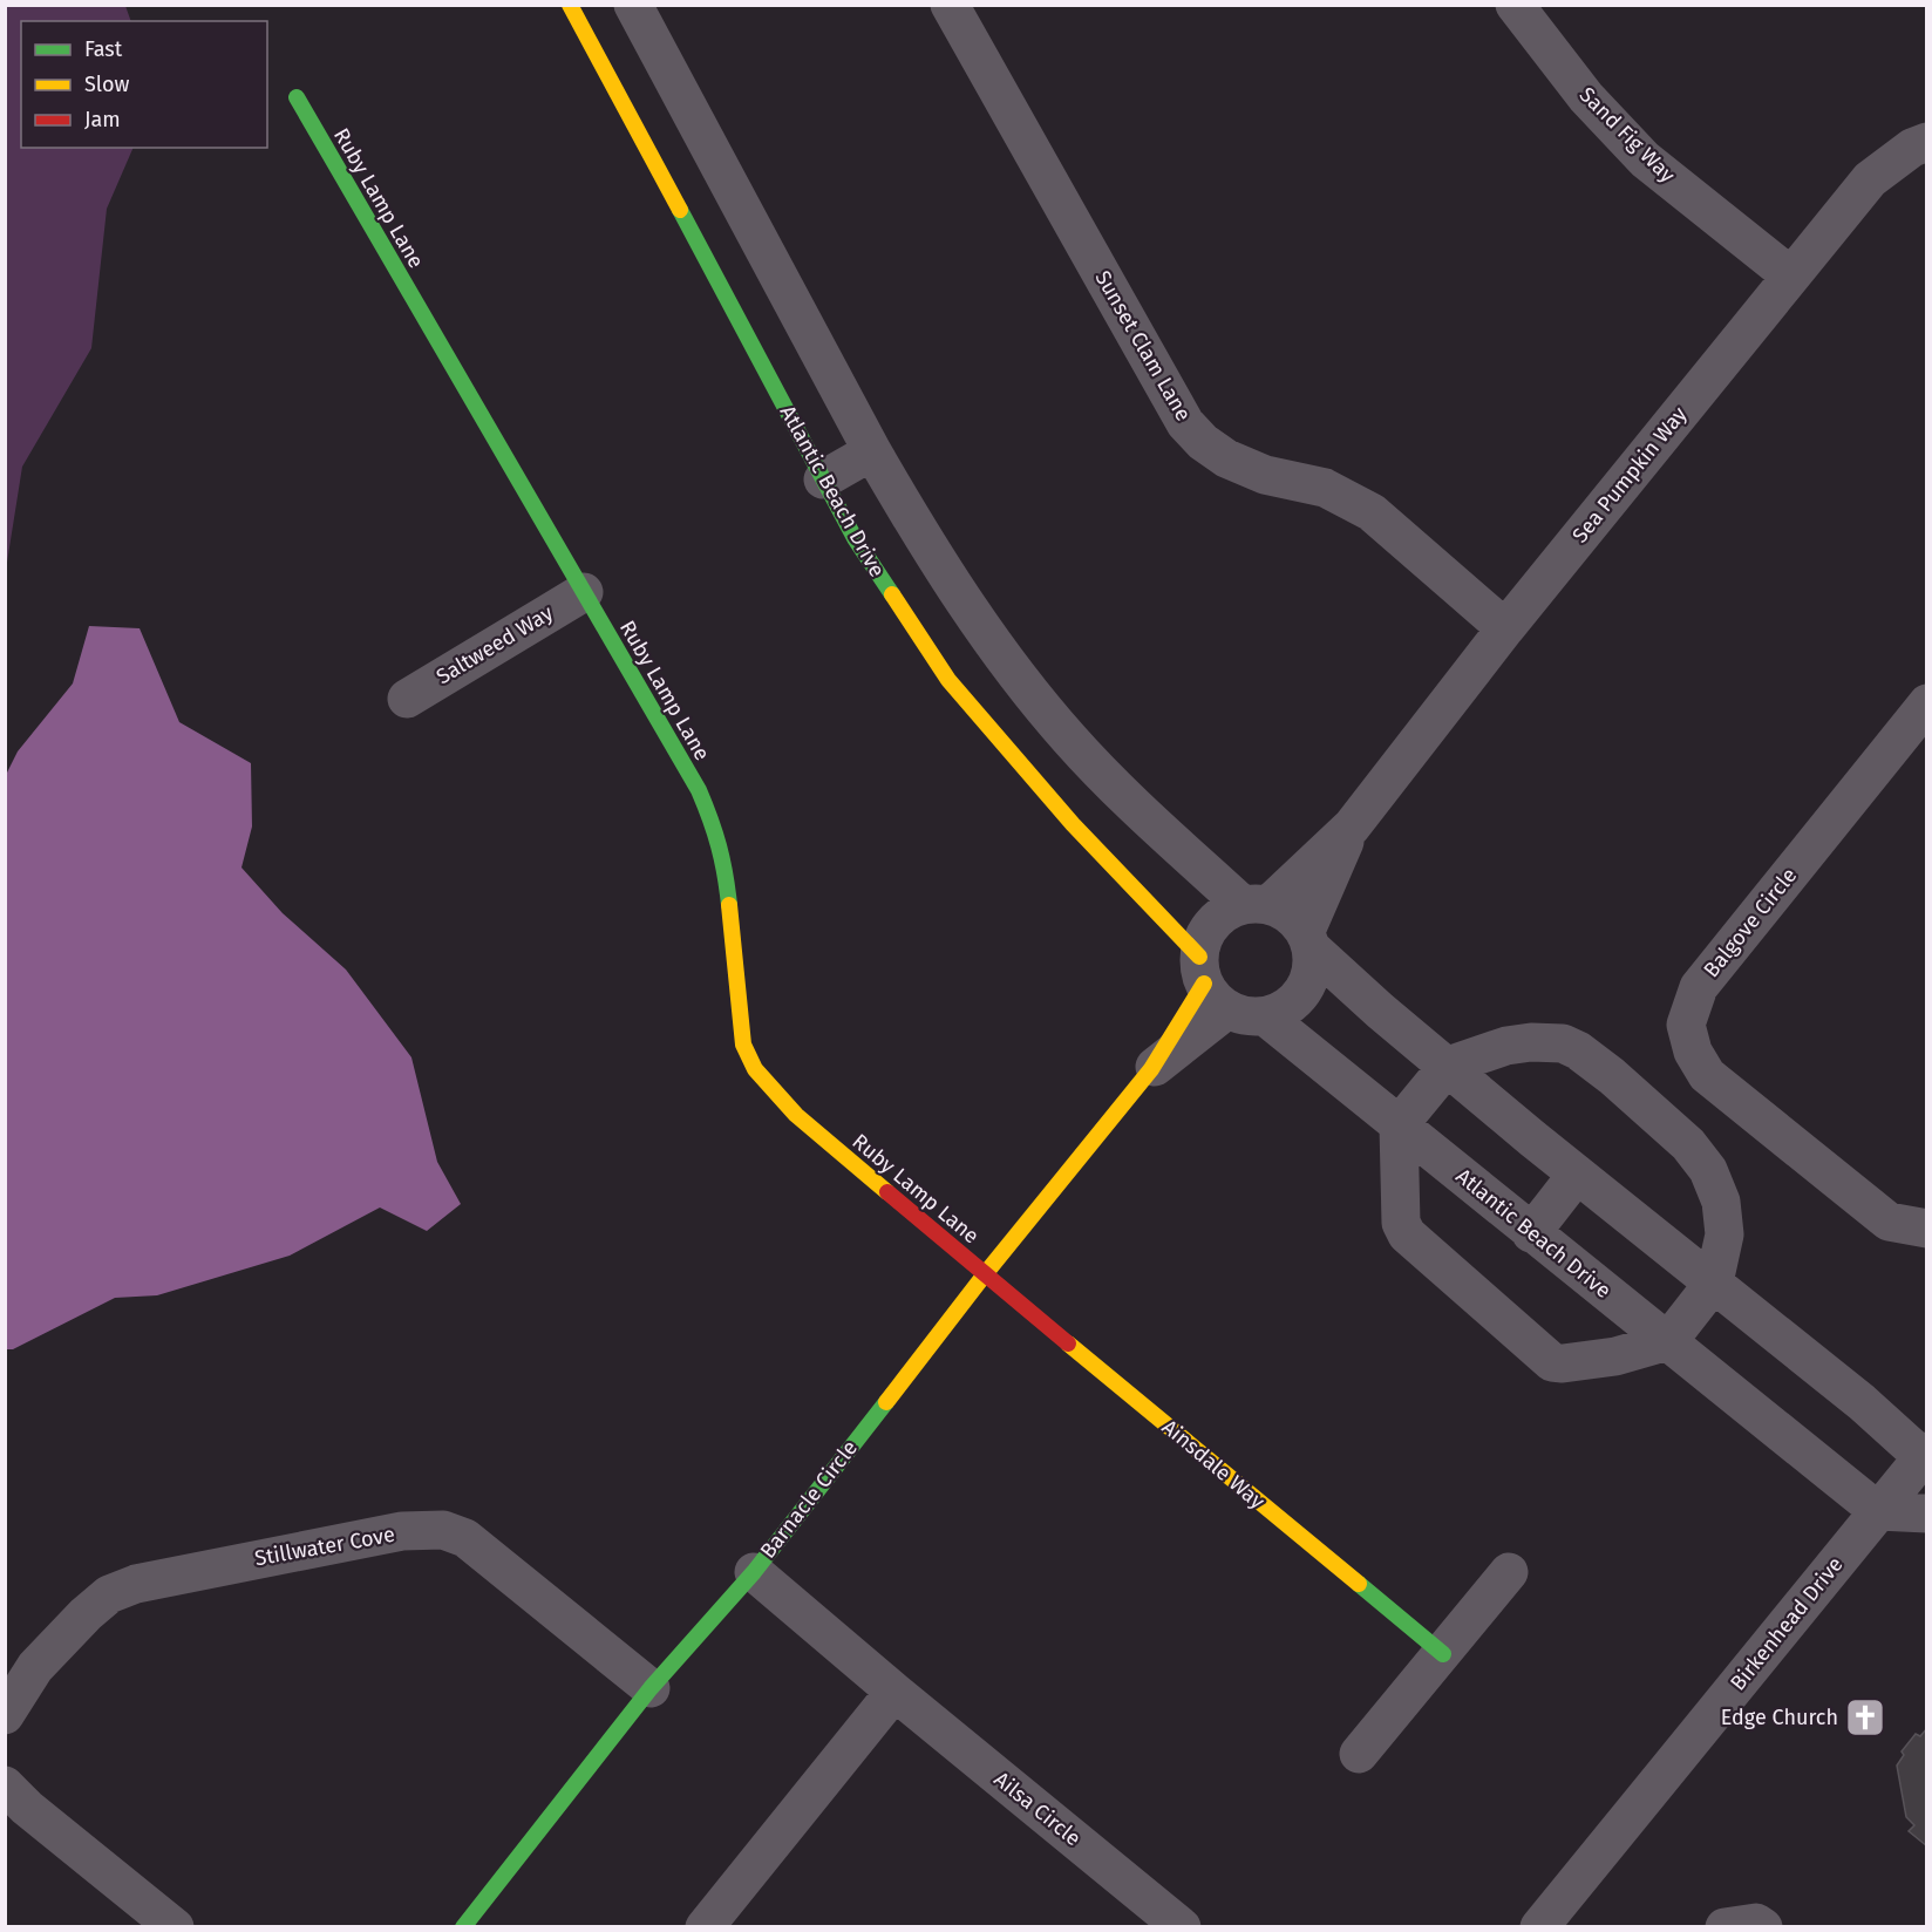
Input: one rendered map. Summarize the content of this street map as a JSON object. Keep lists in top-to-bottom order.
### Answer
{
  "streets": {
    "street": [
      "Sand Fig Way",
      "Ruby Lamp Lane",
      "Sunset Clam Lane",
      "Sea Pumpkin Way",
      "Atlantic Beach Drive",
      "Saltweed Way",
      "Balgove Circle",
      "Ainsdale Way",
      "Barnacle Circle",
      "Stillwater Cove",
      "Birkenhead Drive",
      "Ailsa Circle"
    ]
  },
  "crossings": [
    ["Sand Fig Way", "Sea Pumpkin Way"],
    ["Ruby Lamp Lane", "Saltweed Way"],
    ["Ruby Lamp Lane", "Ainsdale Way"],
    ["Ruby Lamp Lane", "Barnacle Circle"],
    ["Sunset Clam Lane", "Sea Pumpkin Way"],
    ["Sea Pumpkin Way", "Atlantic Beach Drive"],
    ["Sea Pumpkin Way", "Barnacle Circle"],
    ["Atlantic Beach Drive", "Barnacle Circle"],
    ["Atlantic Beach Drive", "Birkenhead Drive"],
    ["Ainsdale Way", "Barnacle Circle"],
    ["Barnacle Circle", "Stillwater Cove"],
    ["Barnacle Circle", "Ailsa Circle"]
  ],
  "places": {
    "church": ["Edge Church"]
  },
  "legend": ["Fast", "Slow", "Jam"]
}
